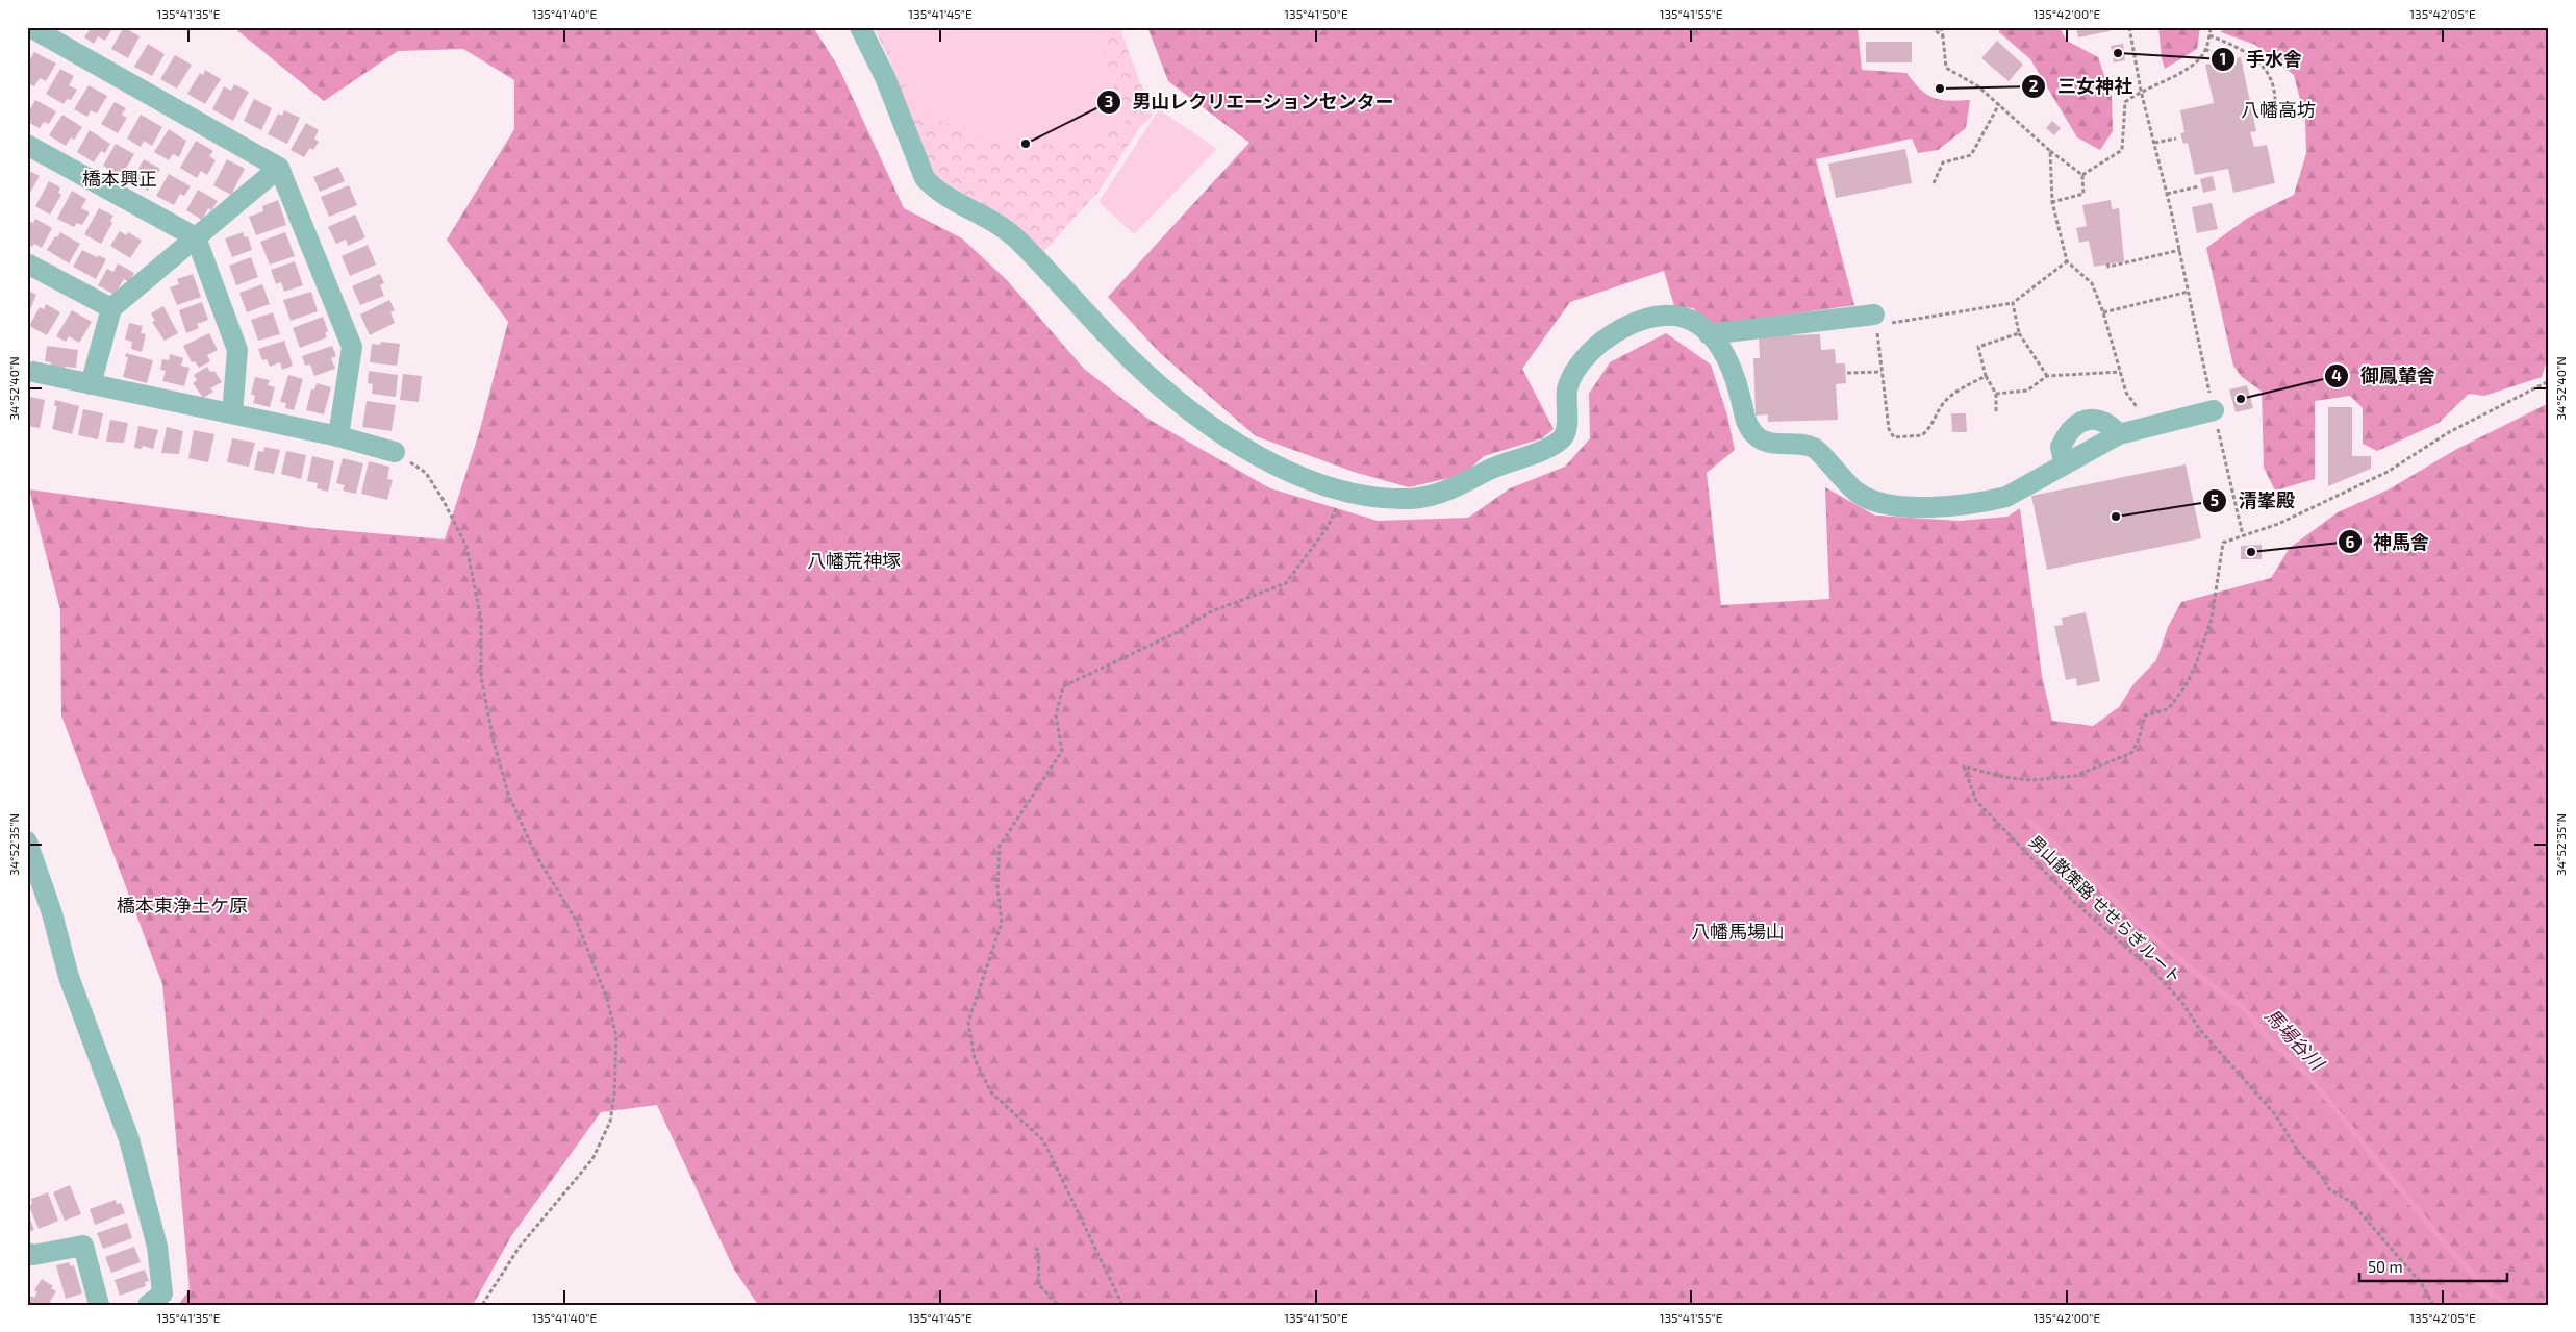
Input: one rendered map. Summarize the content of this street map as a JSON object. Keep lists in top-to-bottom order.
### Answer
{
  "streets": {
    "path": ["男山散策路 せせらぎルート"]
  },
  "districts": [
    "八幡高坊",
    "橋本興正",
    "八幡荒神塚",
    "橋本東浄土ケ原",
    "八幡馬場山"
  ],
  "water": ["馬場谷川"],
  "places": [
    "手水舎",
    "三女神社",
    "男山レクリエーションセンター",
    "御鳳輦舎",
    "清峯殿",
    "神馬舎"
  ],
  "scale_bar": "50 m",
  "coordinates": [
    "135°41'35\"E",
    "135°41'40\"E",
    "135°41'45\"E",
    "135°41'50\"E",
    "135°41'55\"E",
    "135°42'00\"E",
    "135°42'05\"E",
    "34°52'40\"N",
    "34°52'35\"N"
  ]
}
